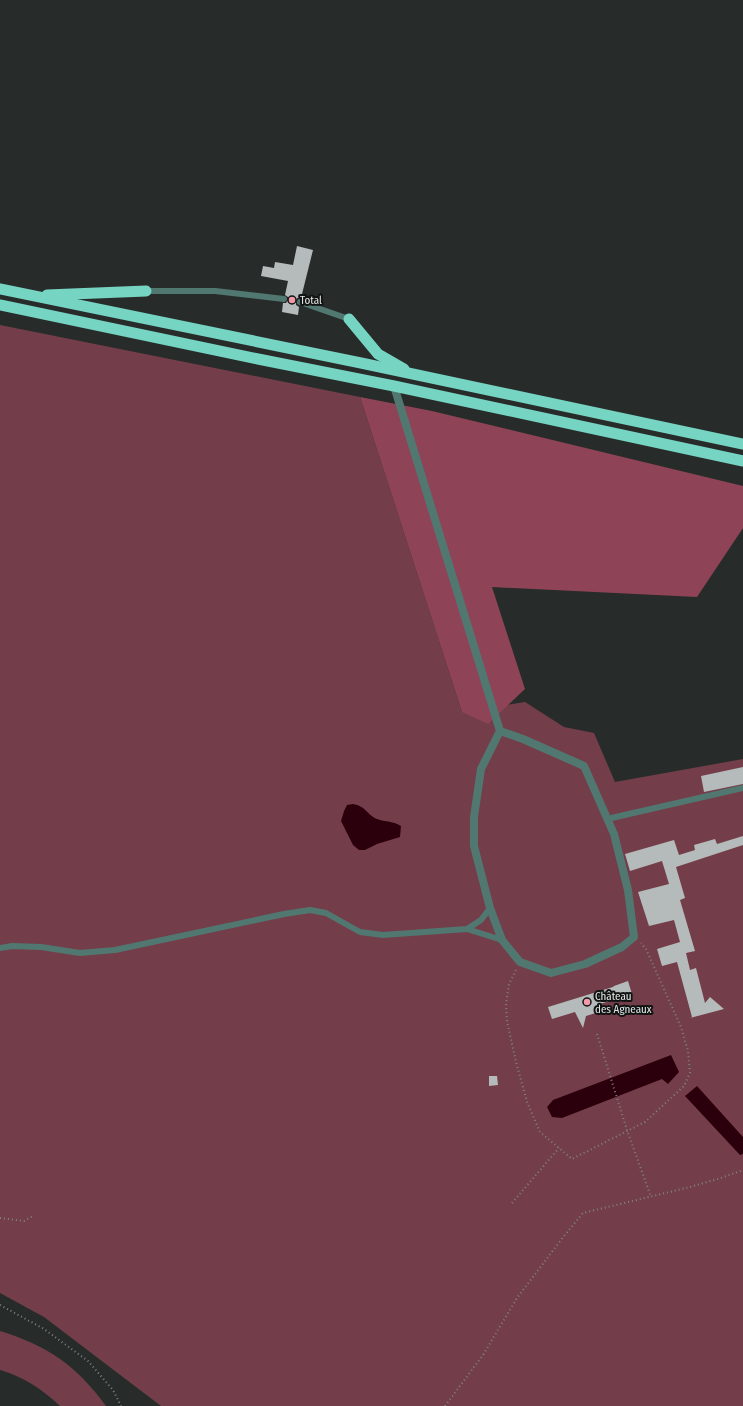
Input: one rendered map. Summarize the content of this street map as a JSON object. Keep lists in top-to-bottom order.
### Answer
{
  "places": ["Total", "Château des Agneaux"]
}
